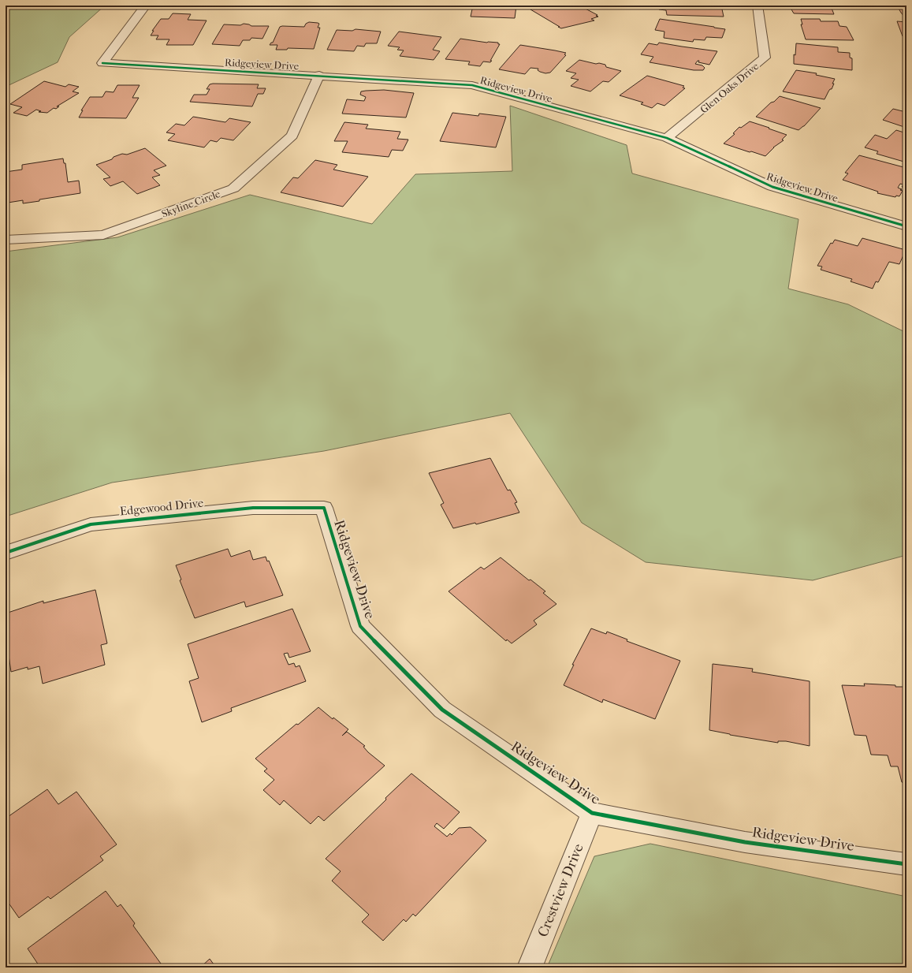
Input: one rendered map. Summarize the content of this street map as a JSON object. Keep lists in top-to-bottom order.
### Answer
{
  "streets": {
    "street": [
      "Ridgeview Drive",
      "Glen Oaks Drive",
      "Skyline Circle",
      "Edgewood Drive",
      "Crestview Drive"
    ]
  },
  "crossings": [
    ["Ridgeview Drive", "Glen Oaks Drive"],
    ["Ridgeview Drive", "Skyline Circle"],
    ["Ridgeview Drive", "Edgewood Drive"],
    ["Ridgeview Drive", "Crestview Drive"]
  ]
}
